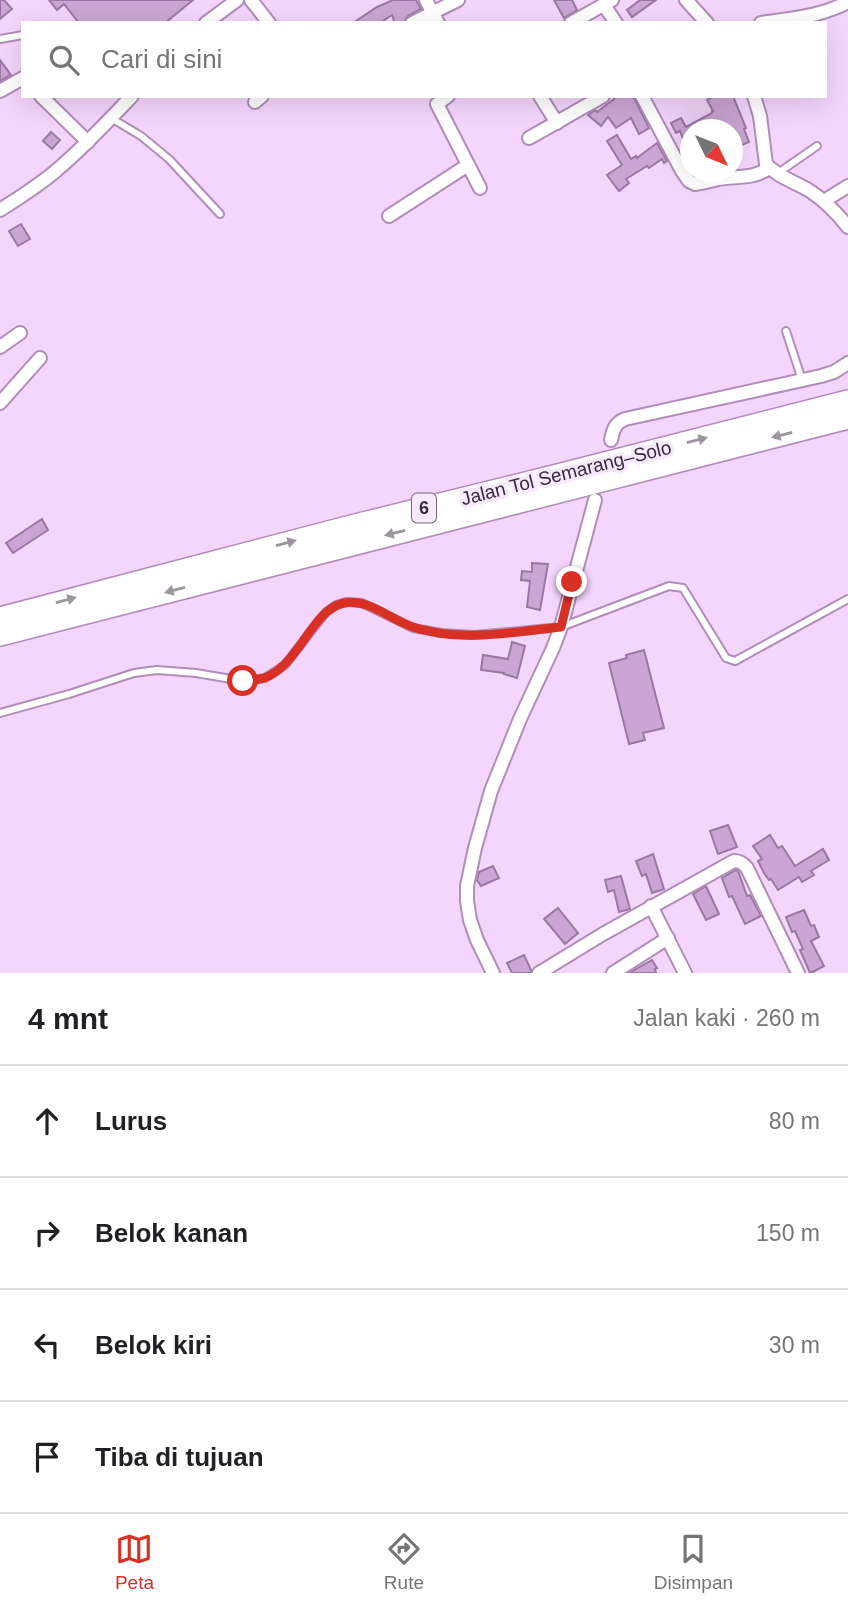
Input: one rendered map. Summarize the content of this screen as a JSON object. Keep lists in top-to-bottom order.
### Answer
{
  "streets": {
    "highway": ["Jalan Tol Semarang–Solo", "6"]
  },
  "north": "bottom right",
  "page": {
    "search": "Cari di sini",
    "heading": ["4 mnt", "Jalan kaki · 260 m"],
    "list": [
      ["Lurus", "80 m"],
      ["Belok kanan", "150 m"],
      ["Belok kiri", "30 m"],
      "Tiba di tujuan"
    ],
    "nav": ["Peta", "Rute", "Disimpan"]
  }
}
